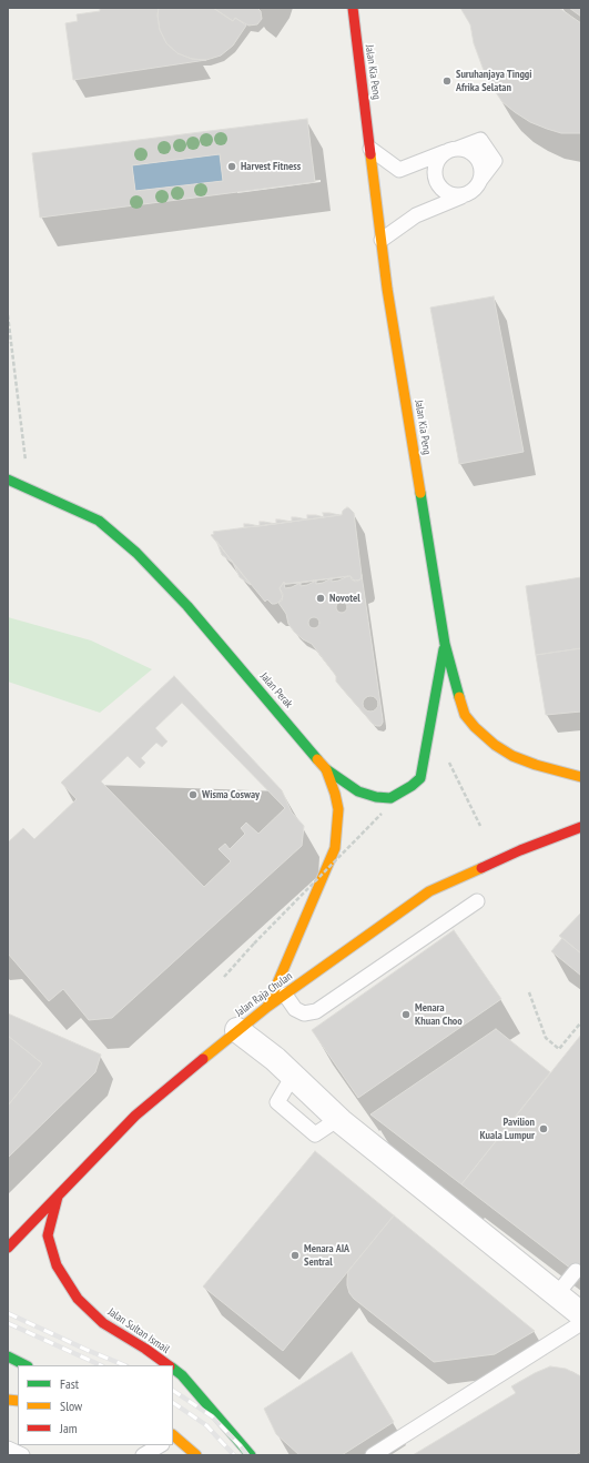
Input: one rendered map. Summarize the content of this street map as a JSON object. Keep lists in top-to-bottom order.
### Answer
{
  "streets": {
    "street": [
      "Jalan Kia Peng",
      "Jalan Perak",
      "Jalan Raja Chulan",
      "Jalan Sultan Ismail"
    ]
  },
  "crossings": [
    ["Jalan Perak", "Jalan Raja Chulan"],
    ["Jalan Raja Chulan", "Jalan Sultan Ismail"]
  ],
  "places": [
    "Suruhanjaya Tinggi Afrika Selatan",
    "Harvest Fitness",
    "Novotel",
    "Wisma Cosway",
    "Menara Khuan Choo",
    "Pavilion Kuala Lumpur",
    "Menara AIA Sentral"
  ],
  "legend": ["Fast", "Slow", "Jam"]
}
